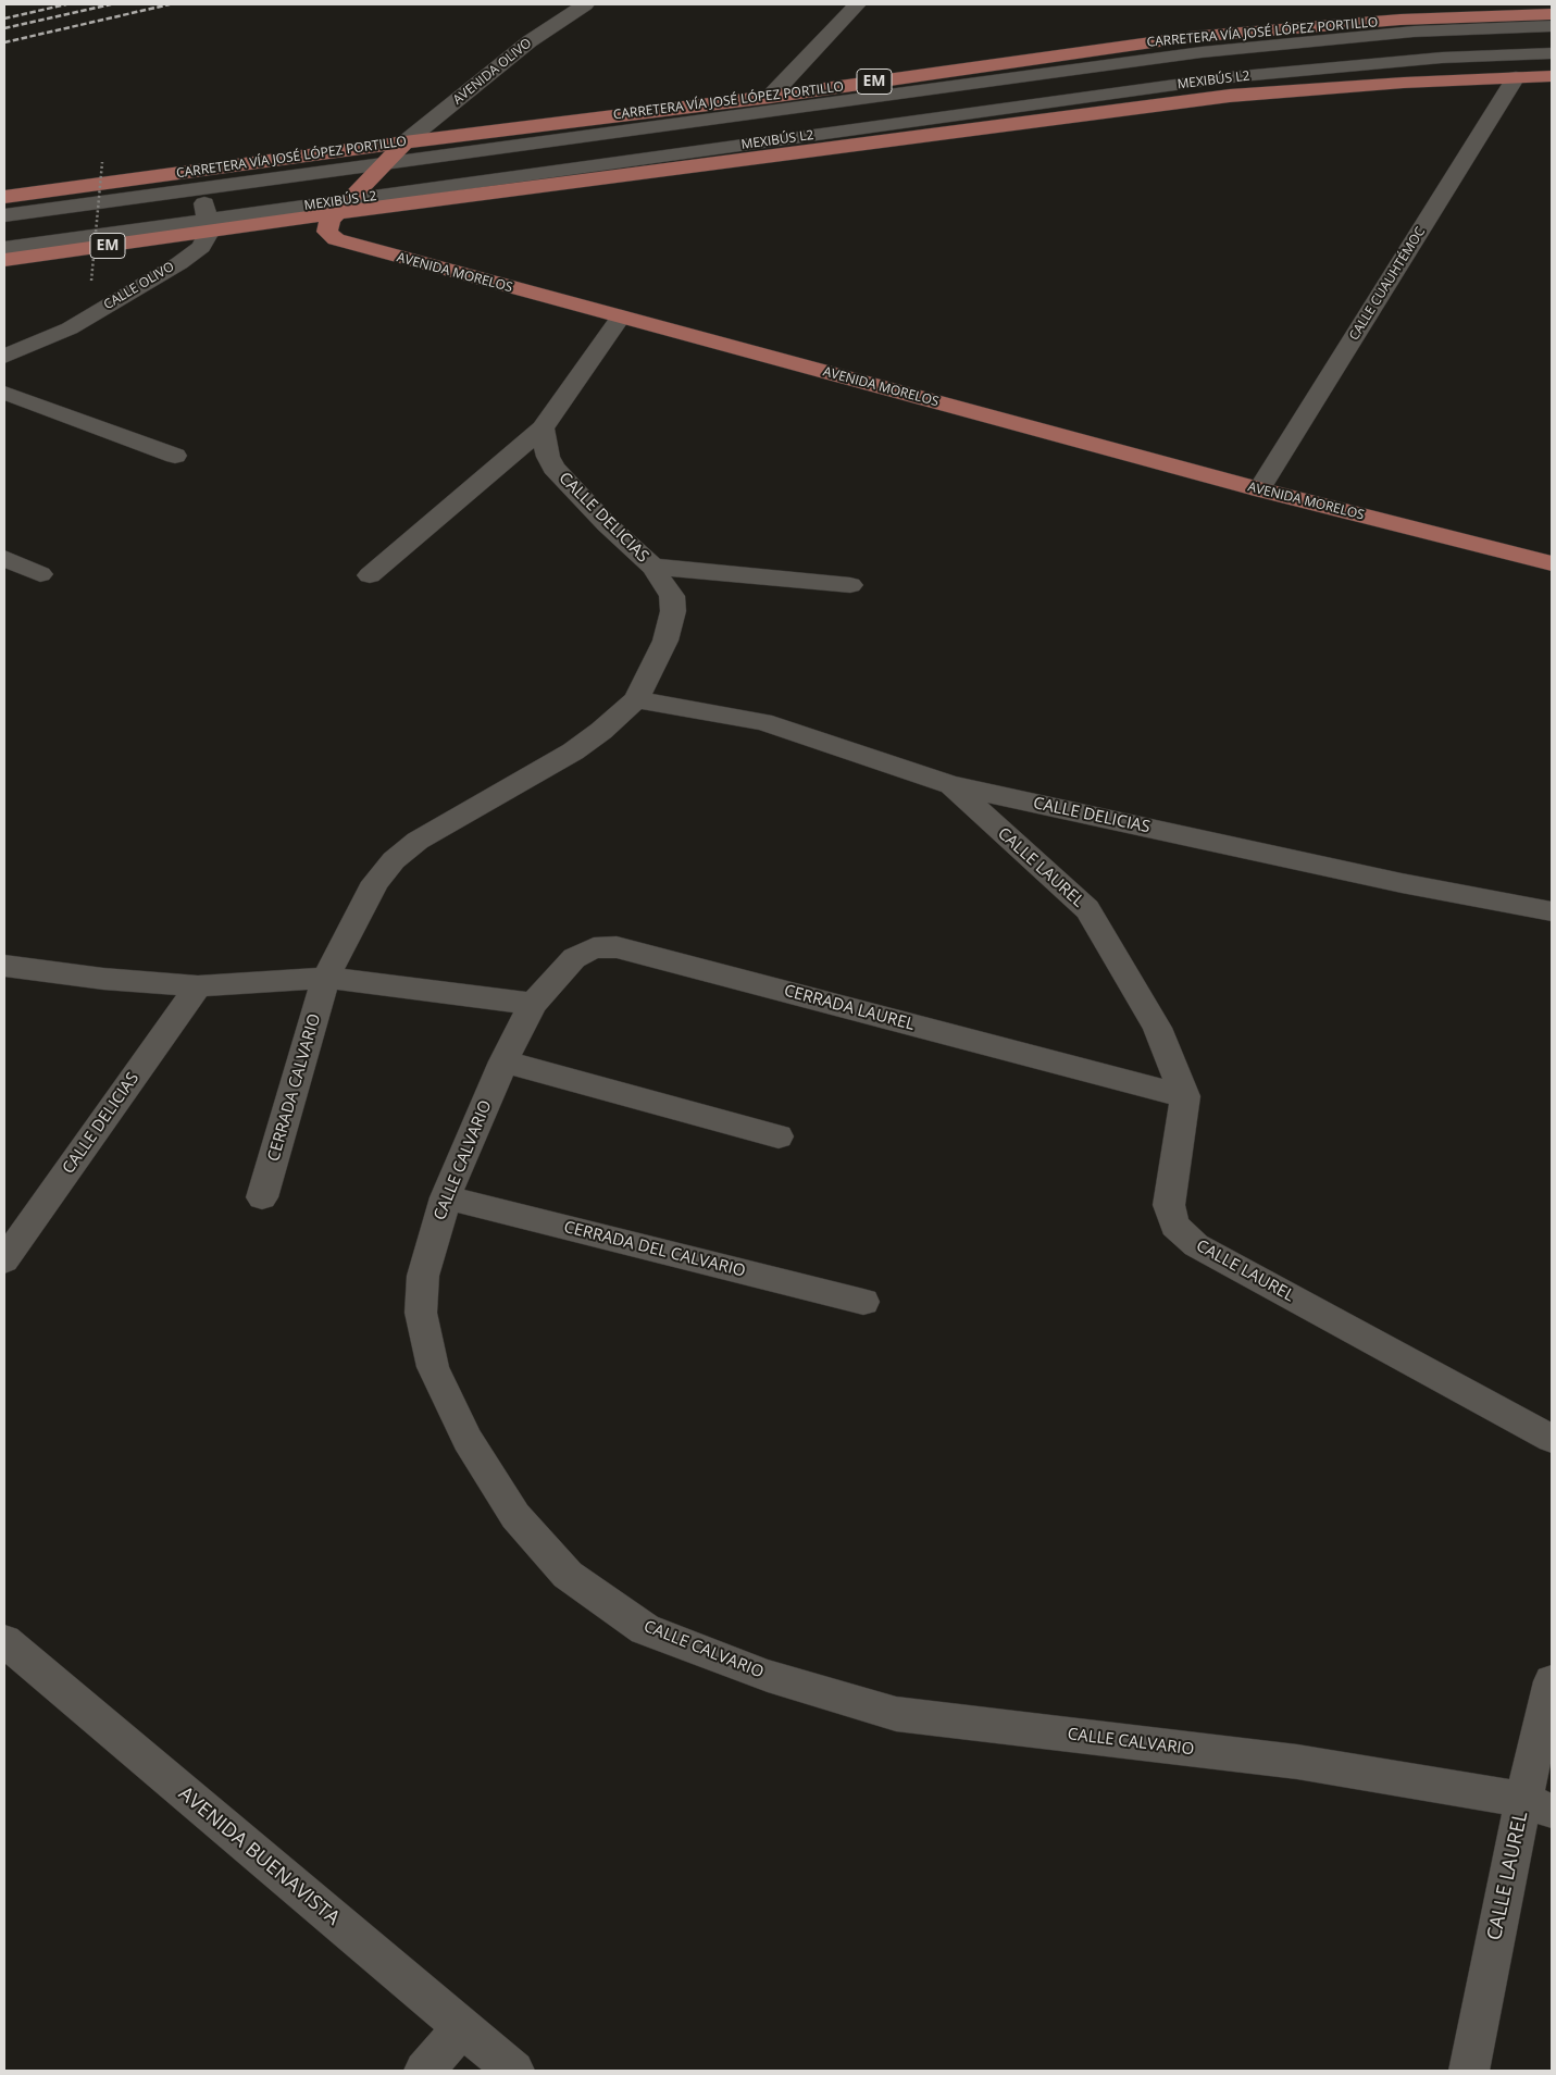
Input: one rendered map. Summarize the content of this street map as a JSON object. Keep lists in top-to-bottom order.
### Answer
{
  "streets": {
    "main road": ["CARRETERA VÍA JOSÉ LÓPEZ PORTILLO", "EM", "AVENIDA MORELOS"],
    "street": [
      "AVENIDA OLIVO",
      "MEXIBÚS L2",
      "CALLE CUAUHTÉMOC",
      "CALLE OLIVO",
      "CALLE DELICIAS",
      "CALLE LAUREL",
      "CERRADA LAUREL",
      "CERRADA CALVARIO",
      "CALLE CALVARIO",
      "CERRADA DEL CALVARIO",
      "AVENIDA BUENAVISTA"
    ]
  },
  "crossings": [
    ["CARRETERA VÍA JOSÉ LÓPEZ PORTILLO", "AVENIDA OLIVO"],
    ["CARRETERA VÍA JOSÉ LÓPEZ PORTILLO", "MEXIBÚS L2"],
    ["MEXIBÚS L2", "EM"],
    ["MEXIBÚS L2", "AVENIDA MORELOS"],
    ["EM", "AVENIDA MORELOS"],
    ["EM", "CALLE CUAUHTÉMOC"],
    ["EM", "CALLE OLIVO"],
    ["AVENIDA MORELOS", "CALLE CUAUHTÉMOC"],
    ["CALLE DELICIAS", "CALLE LAUREL"],
    ["CALLE DELICIAS", "CERRADA CALVARIO"],
    ["CALLE LAUREL", "CERRADA LAUREL"],
    ["CALLE LAUREL", "CALLE CALVARIO"],
    ["CERRADA LAUREL", "CALLE CALVARIO"],
    ["CALLE CALVARIO", "CERRADA DEL CALVARIO"]
  ]
}
